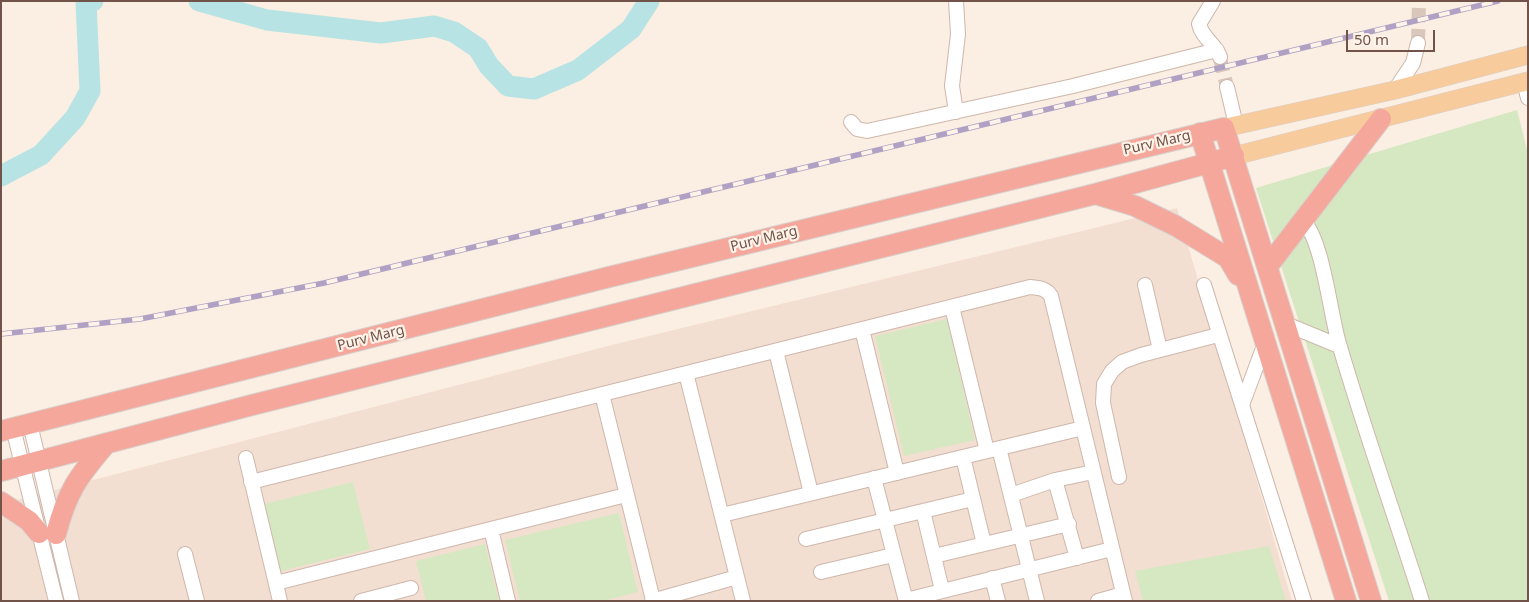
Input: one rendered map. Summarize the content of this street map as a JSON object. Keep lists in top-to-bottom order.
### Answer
{
  "streets": {
    "highway": ["Purv Marg"]
  },
  "scale_bar": "50 m"
}
